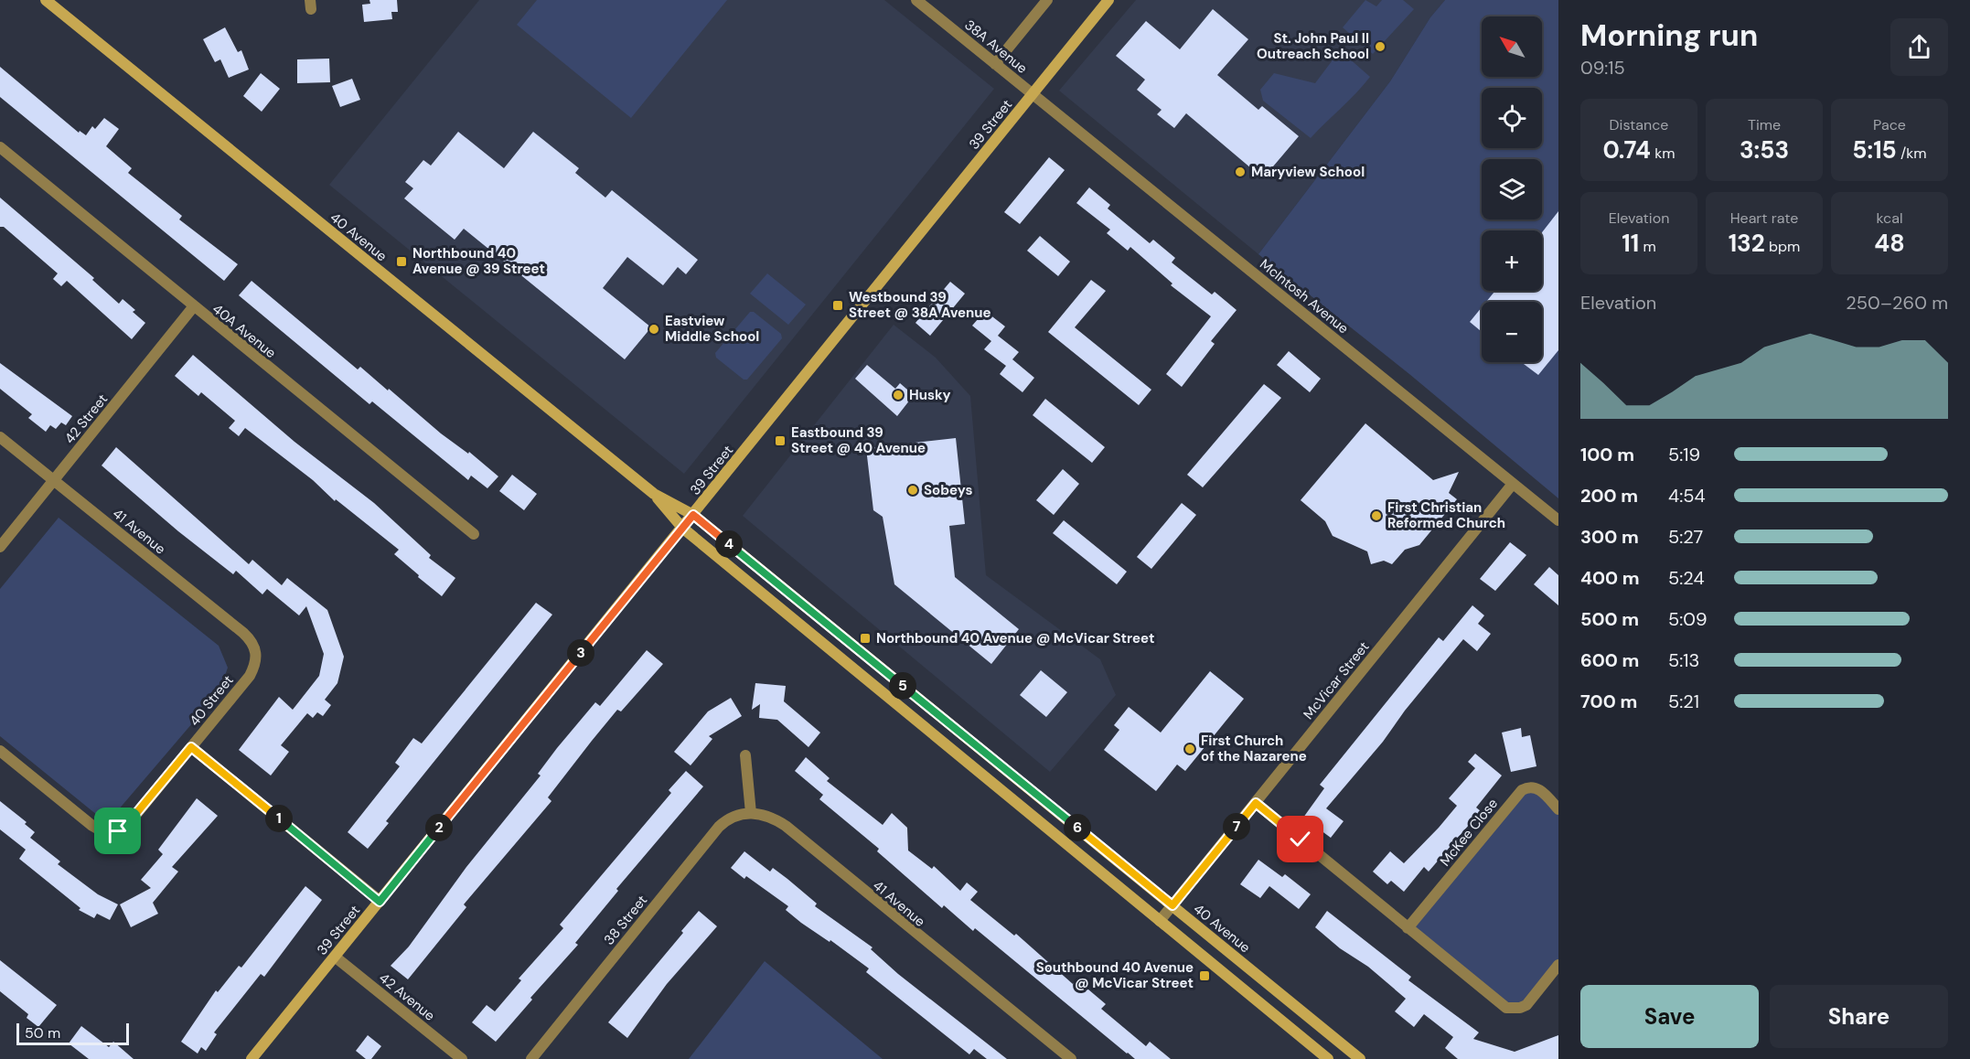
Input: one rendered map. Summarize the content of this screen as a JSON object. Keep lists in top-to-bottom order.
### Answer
{
  "streets": {
    "main road": ["39 Street", "40 Avenue"],
    "street": [
      "38A Avenue",
      "McIntosh Avenue",
      "40A Avenue",
      "42 Street",
      "41 Avenue",
      "McVicar Street",
      "40 Street",
      "McKee Close",
      "38 Street",
      "42 Avenue"
    ]
  },
  "crossings": [
    ["38A Avenue", "39 Street"],
    ["38A Avenue", "McIntosh Avenue"],
    ["39 Street", "40 Avenue"],
    ["39 Street", "McIntosh Avenue"],
    ["39 Street", "42 Avenue"],
    ["40 Avenue", "McVicar Street"],
    ["McIntosh Avenue", "McVicar Street"],
    ["40A Avenue", "42 Street"],
    ["42 Street", "41 Avenue"],
    ["41 Avenue", "40 Street"],
    ["41 Avenue", "38 Street"]
  ],
  "places": {
    "other": [
      "St. John Paul II Outreach School",
      "Maryview School",
      "Eastview Middle School",
      "Husky",
      "Sobeys",
      "First Christian Reformed Church",
      "First Church of the Nazarene"
    ],
    "transit": [
      "Northbound 40 Avenue @ 39 Street",
      "Westbound 39 Street @ 38A Avenue",
      "Eastbound 39 Street @ 40 Avenue",
      "Northbound 40 Avenue @ McVicar Street",
      "Southbound 40 Avenue @ McVicar Street"
    ]
  },
  "scale_bar": "50 m",
  "north": "top left",
  "page": {
    "heading": ["Morning run", "09:15"],
    "map_buttons": ["+", "−"],
    "stats": [
      ["Distance", "0.74 km"],
      ["Time", "3:53"],
      ["Pace", "5:15 /km"],
      ["Elevation", "11 m"],
      ["Heart rate", "132 bpm"],
      ["kcal", "48"]
    ],
    "chart": ["Elevation", "250–260 m"],
    "list": [
      {
        "name": "100 m",
        "note": "5:19"
      },
      {
        "name": "200 m",
        "note": "4:54"
      },
      {
        "name": "300 m",
        "note": "5:27"
      },
      {
        "name": "400 m",
        "note": "5:24"
      },
      {
        "name": "500 m",
        "note": "5:09"
      },
      {
        "name": "600 m",
        "note": "5:13"
      },
      {
        "name": "700 m",
        "note": "5:21"
      }
    ],
    "pins": [
      "4",
      "3",
      "5",
      "1",
      "7",
      "2",
      "6"
    ],
    "buttons": ["Save", "Share"],
    "scale": "50 m"
  }
}
